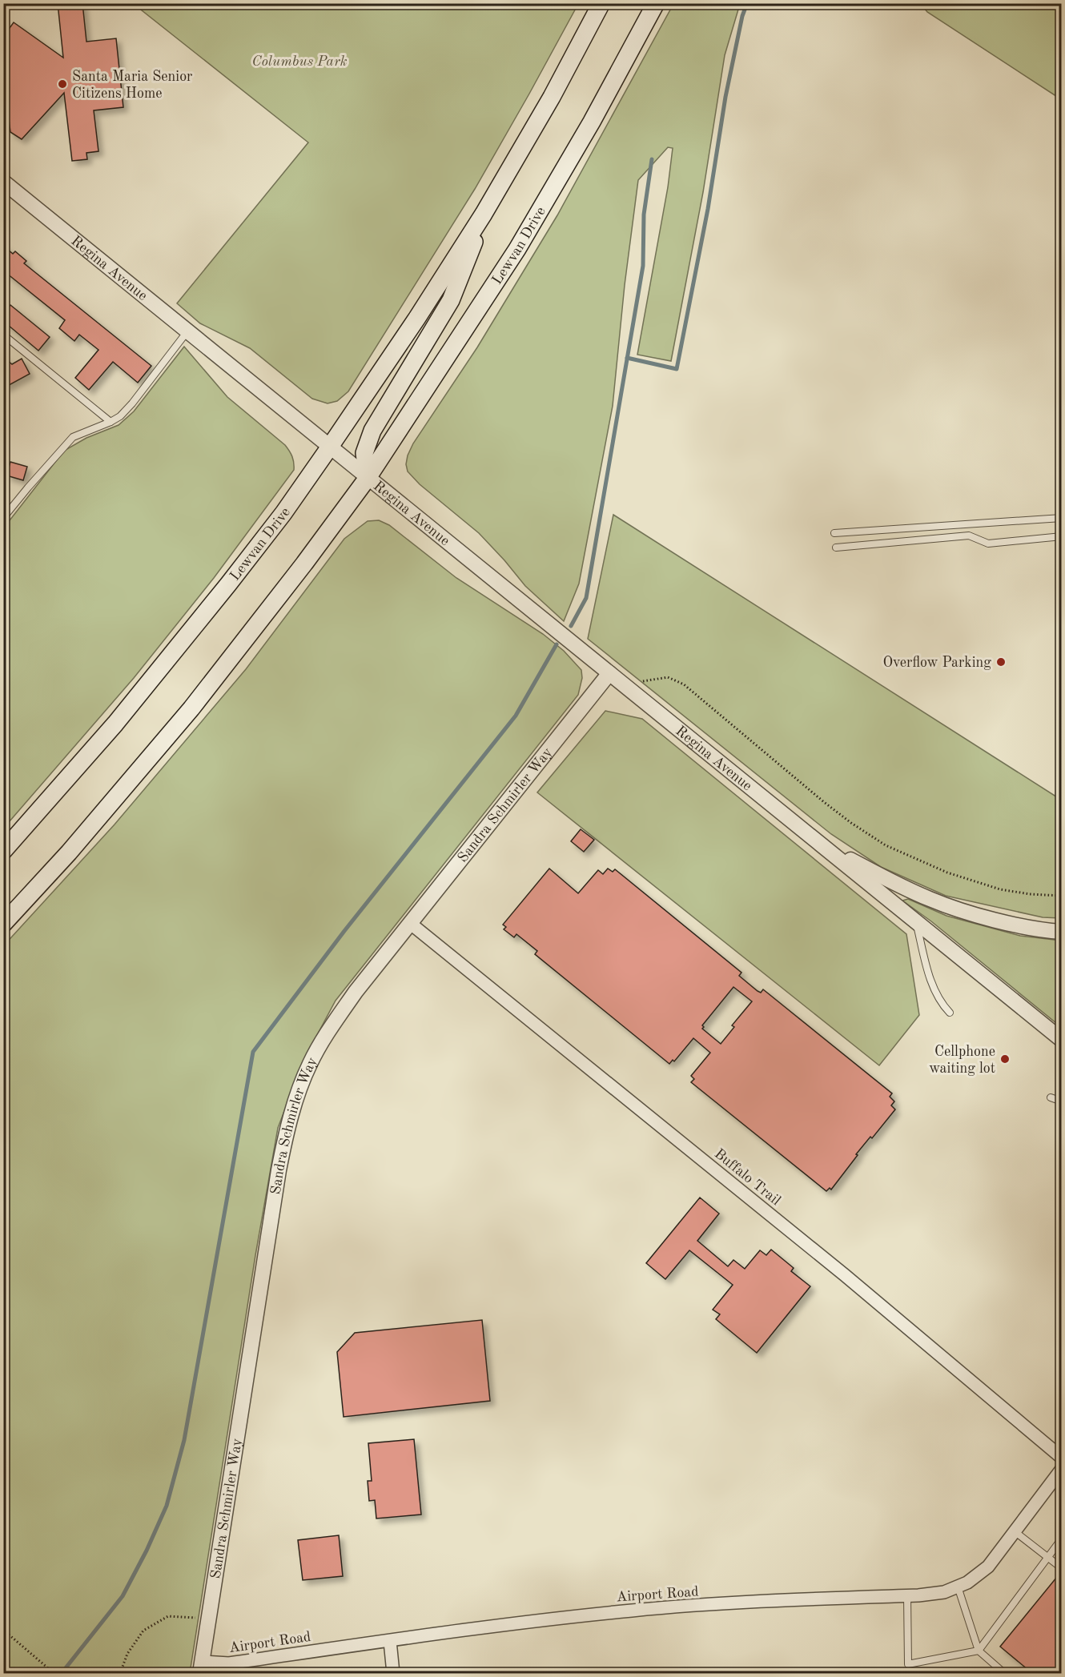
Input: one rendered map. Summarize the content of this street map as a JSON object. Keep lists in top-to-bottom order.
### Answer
{
  "streets": {
    "main road": ["Lewvan Drive"],
    "street": [
      "Regina Avenue",
      "Sandra Schmirler Way",
      "Buffalo Trail",
      "Airport Road"
    ]
  },
  "crossings": [
    ["Lewvan Drive", "Regina Avenue"],
    ["Regina Avenue", "Sandra Schmirler Way"],
    ["Sandra Schmirler Way", "Buffalo Trail"],
    ["Sandra Schmirler Way", "Airport Road"]
  ],
  "parks": ["Columbus Park"],
  "places": ["Santa Maria Senior Citizens Home", "Overflow Parking", "Cellphone waiting lot"]
}
